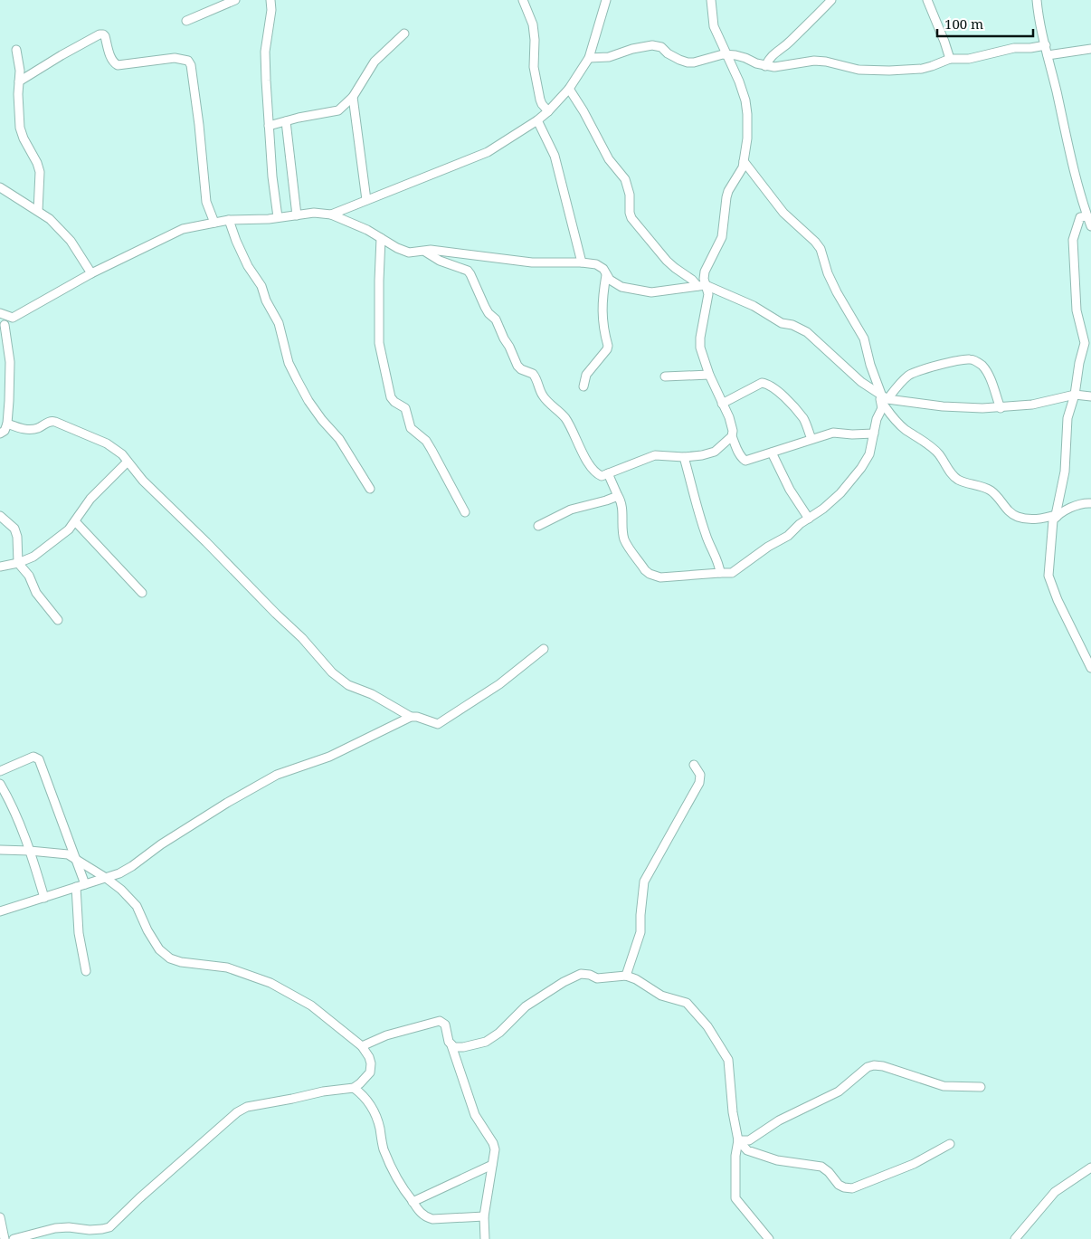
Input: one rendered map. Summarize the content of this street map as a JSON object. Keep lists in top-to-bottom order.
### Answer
{
  "scale_bar": "100 m"
}
